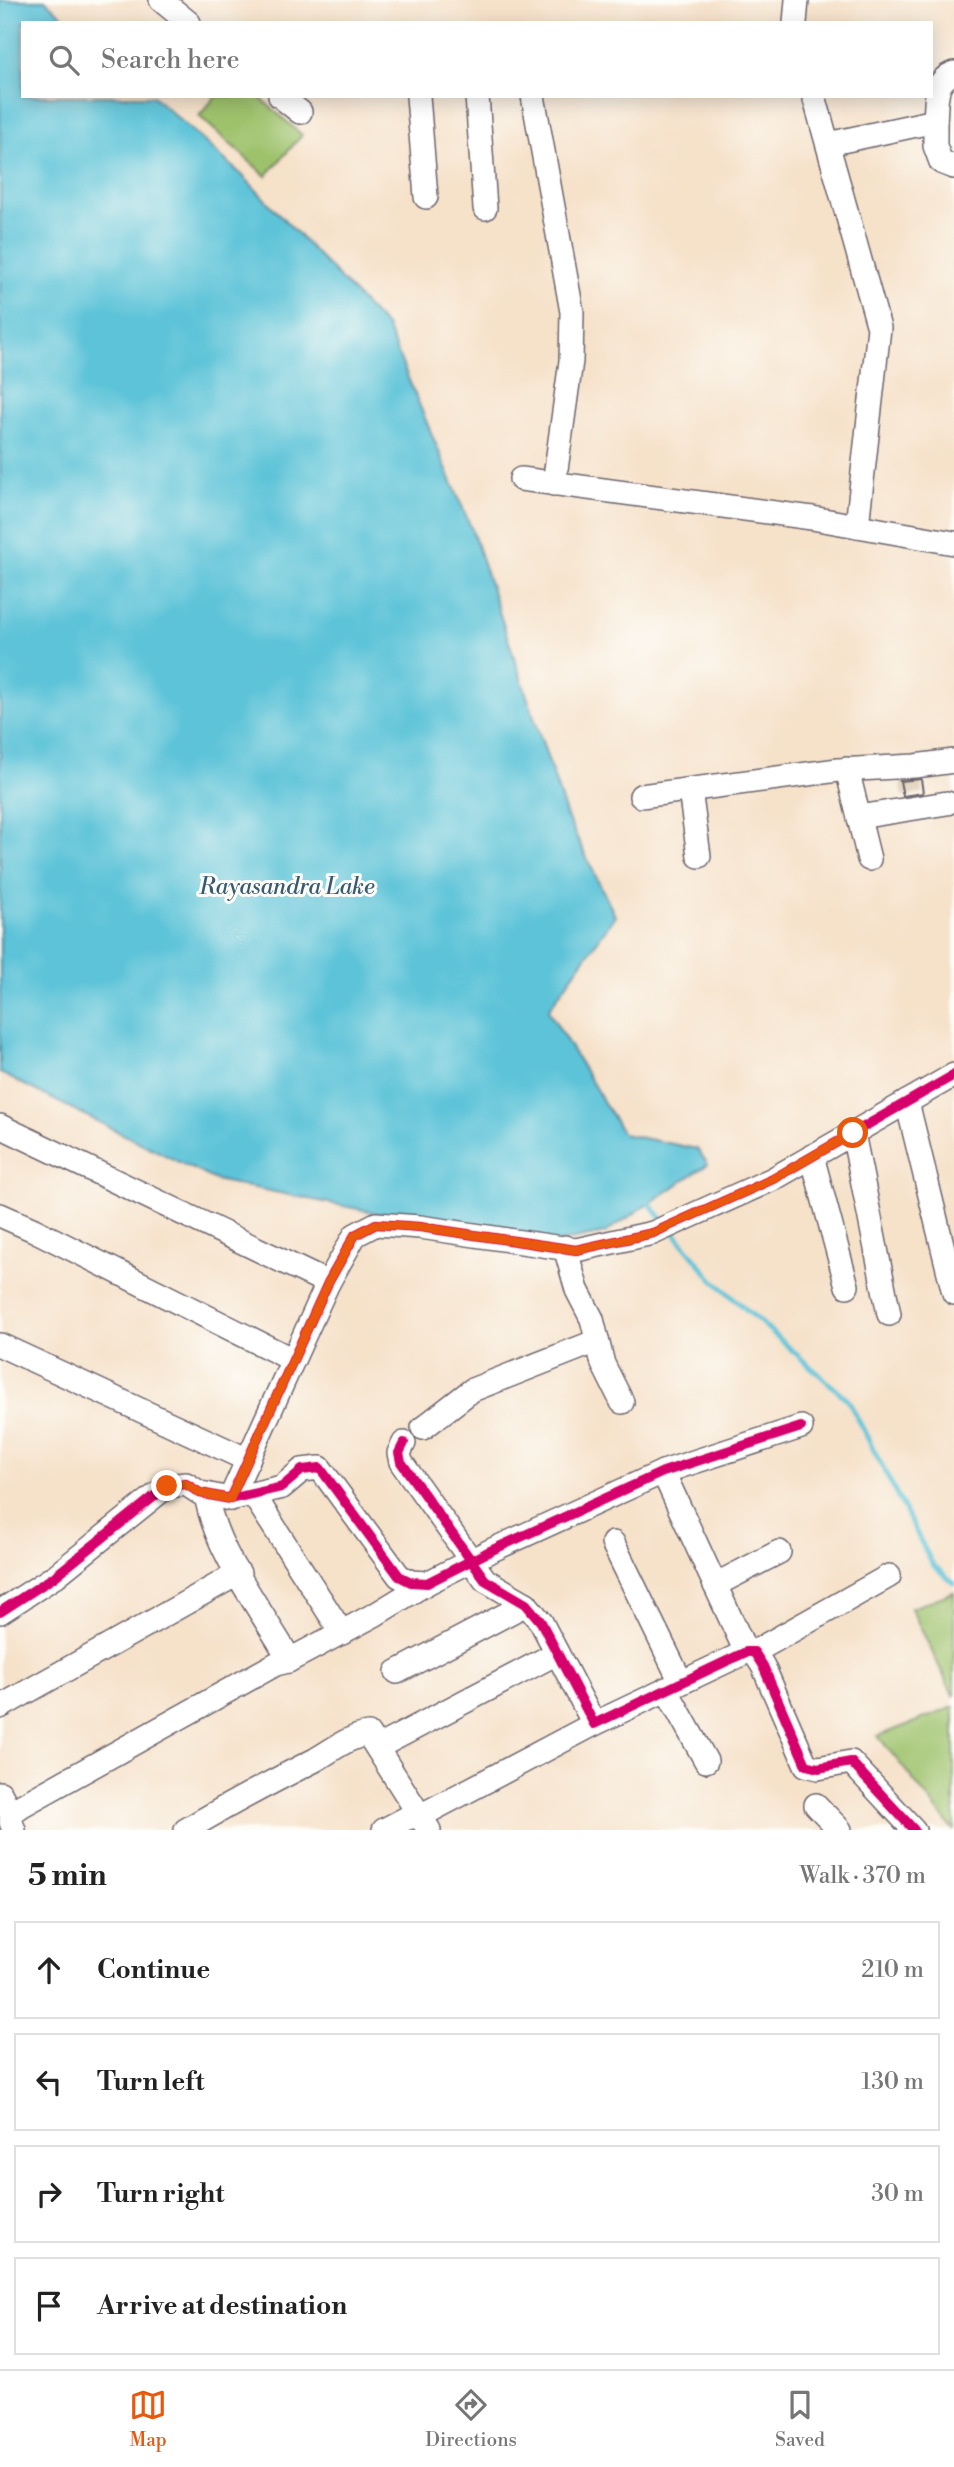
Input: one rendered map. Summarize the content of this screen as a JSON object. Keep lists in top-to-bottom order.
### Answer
{
  "water": ["Rayasandra Lake"],
  "page": {
    "search": "Search here",
    "heading": ["5 min", "Walk · 370 m"],
    "list": [
      ["Continue", "210 m"],
      ["Turn left", "130 m"],
      ["Turn right", "30 m"],
      "Arrive at destination"
    ],
    "nav": ["Map", "Directions", "Saved"]
  }
}
